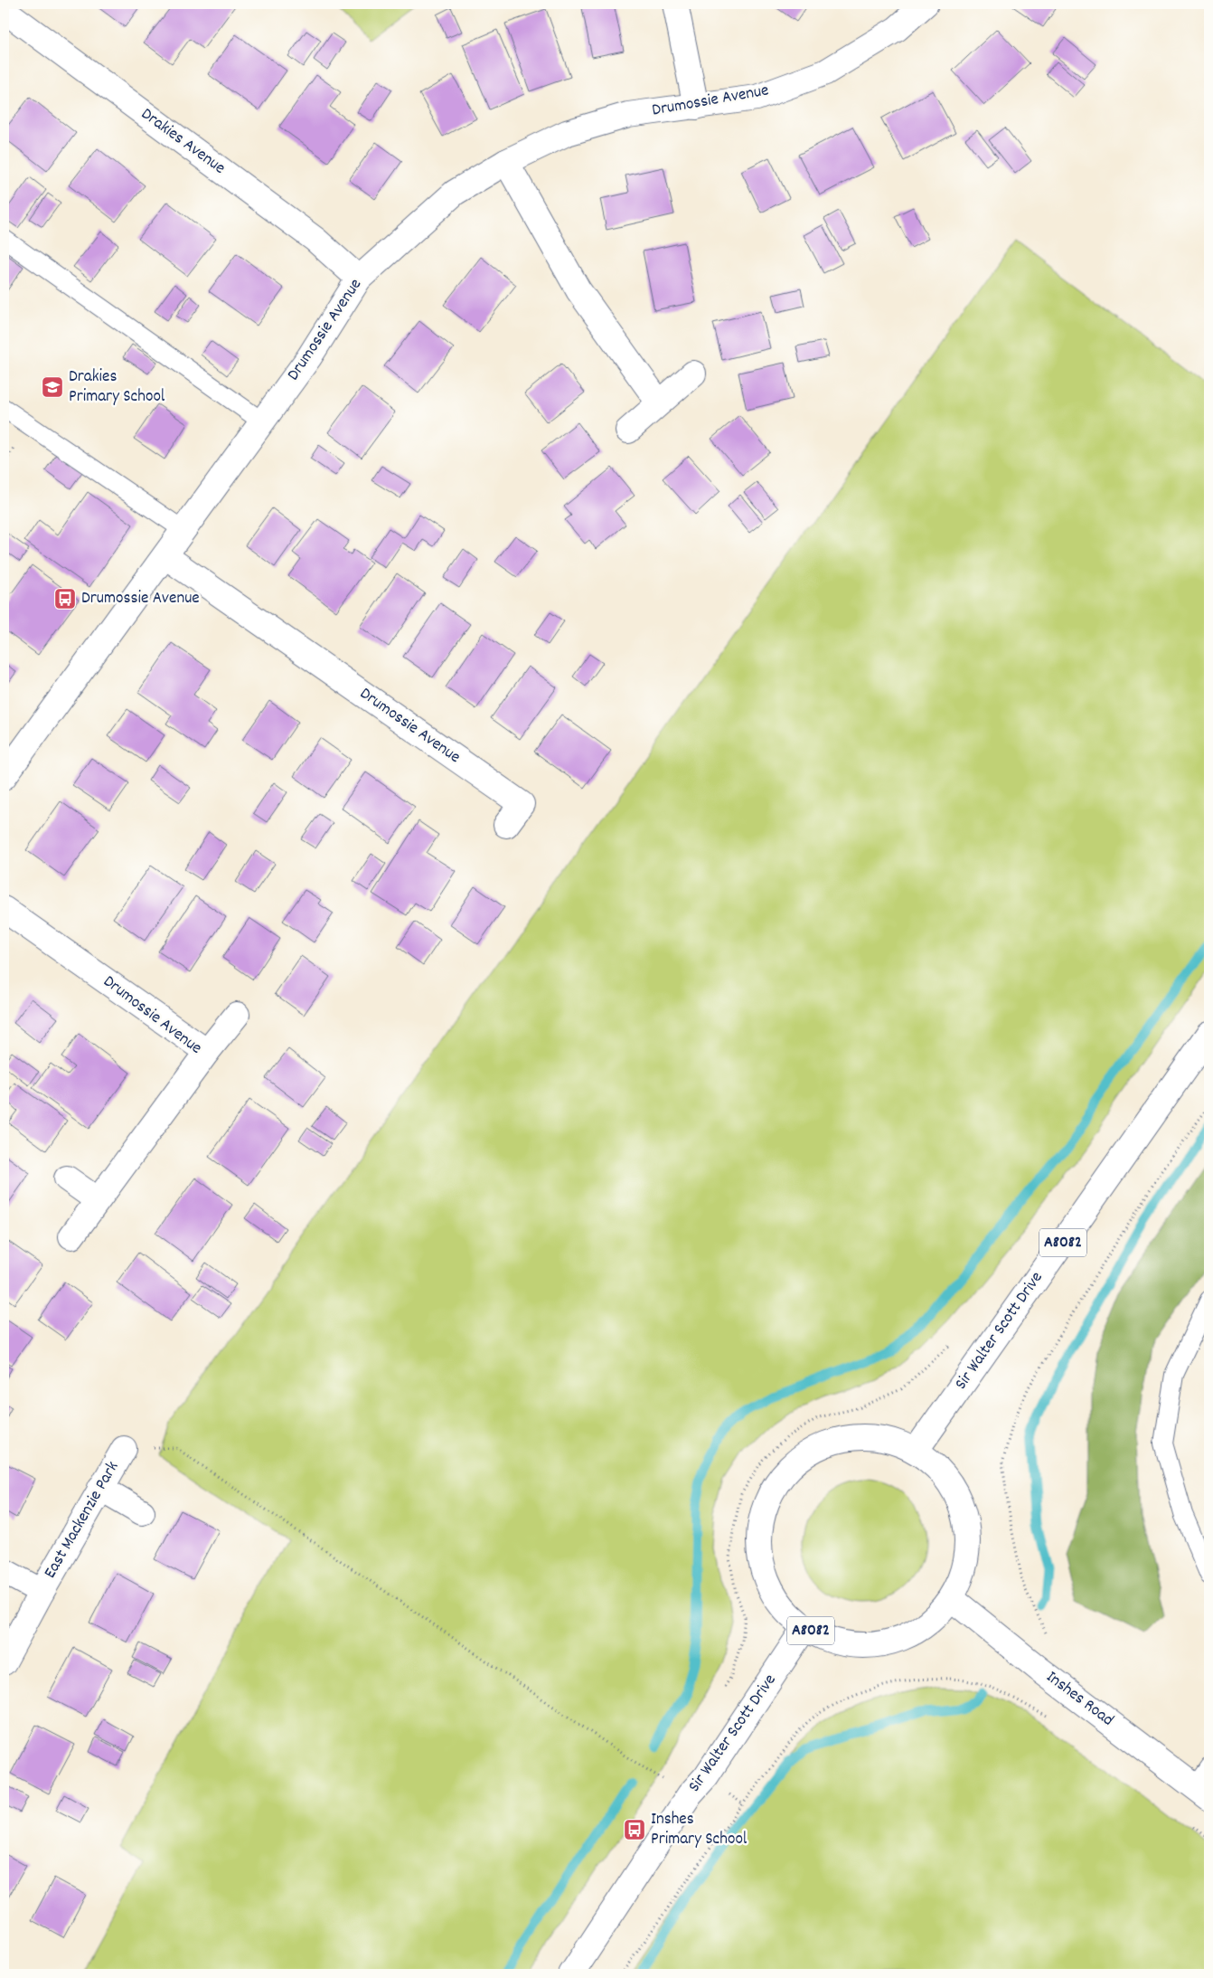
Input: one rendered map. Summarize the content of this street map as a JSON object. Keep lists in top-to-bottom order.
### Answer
{
  "streets": {
    "street": [
      "Drumossie Avenue",
      "Drakies Avenue",
      "A8082",
      "Sir Walter Scott Drive",
      "East Mackenzie Park",
      "Inshes Road"
    ]
  },
  "crossings": [
    ["Drumossie Avenue", "Drakies Avenue"],
    ["A8082", "Sir Walter Scott Drive"],
    ["A8082", "Inshes Road"]
  ],
  "places": {
    "school or university": ["Drakies Primary School"],
    "bus stop": ["Drumossie Avenue", "Inshes Primary School"]
  }
}
